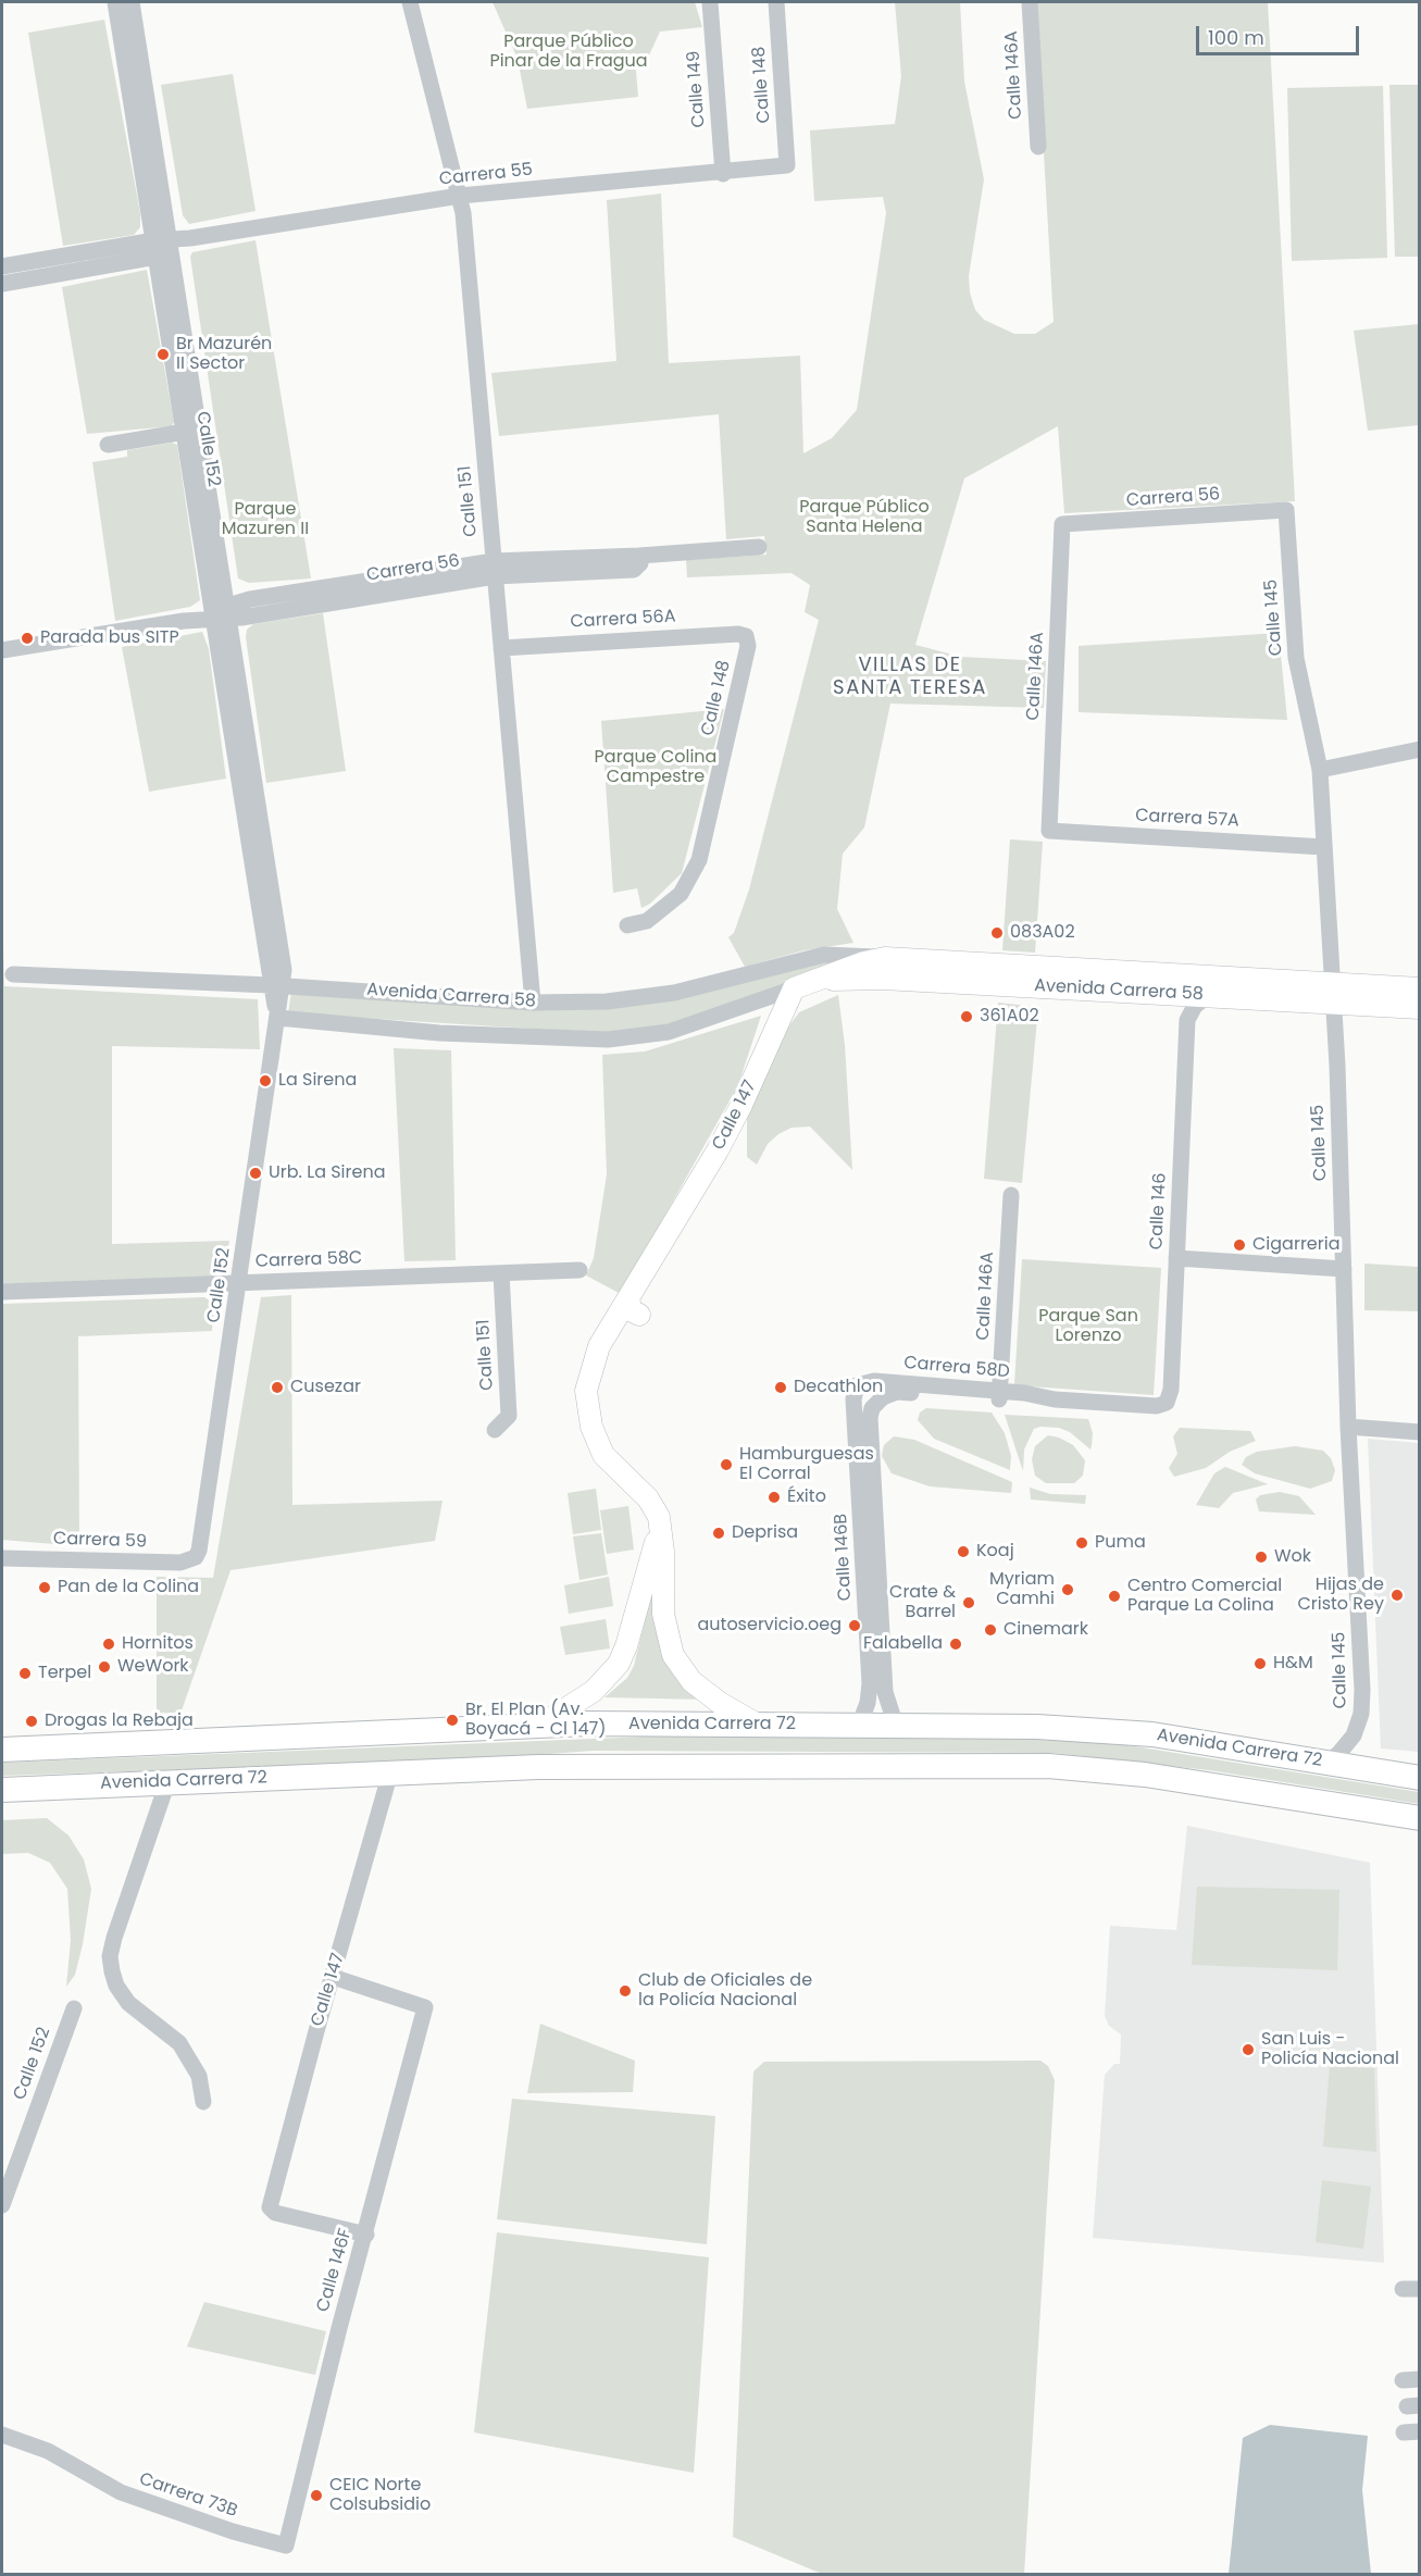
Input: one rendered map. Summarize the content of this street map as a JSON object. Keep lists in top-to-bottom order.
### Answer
{
  "streets": {
    "highway": ["Avenida Carrera 72"],
    "main road": ["Avenida Carrera 58", "Calle 147"],
    "street": [
      "Calle 146A",
      "Calle 148",
      "Calle 149",
      "Carrera 55",
      "Calle 152",
      "Carrera 56",
      "Calle 151",
      "Calle 145",
      "Carrera 56A",
      "Carrera 57A",
      "Calle 146",
      "Carrera 58C",
      "Carrera 58D",
      "Carrera 59",
      "Calle 146B",
      "Calle 146F",
      "Carrera 73B"
    ]
  },
  "crossings": [
    ["Calle 146A", "Carrera 56"],
    ["Calle 146A", "Carrera 57A"],
    ["Calle 146A", "Carrera 58D"],
    ["Calle 148", "Carrera 55"],
    ["Calle 148", "Carrera 56A"],
    ["Calle 149", "Carrera 55"],
    ["Carrera 55", "Calle 152"],
    ["Carrera 55", "Calle 151"],
    ["Calle 152", "Carrera 56"],
    ["Calle 152", "Avenida Carrera 58"],
    ["Calle 152", "Carrera 58C"],
    ["Calle 152", "Carrera 59"],
    ["Carrera 56", "Calle 151"],
    ["Carrera 56", "Calle 145"],
    ["Calle 151", "Carrera 56A"],
    ["Calle 151", "Avenida Carrera 58"],
    ["Calle 151", "Carrera 58C"],
    ["Calle 145", "Carrera 57A"],
    ["Calle 145", "Avenida Carrera 58"],
    ["Calle 145", "Avenida Carrera 72"],
    ["Avenida Carrera 58", "Calle 147"],
    ["Calle 147", "Avenida Carrera 72"],
    ["Calle 147", "Calle 146F"],
    ["Calle 146", "Carrera 58D"],
    ["Carrera 58D", "Calle 146B"],
    ["Calle 146B", "Avenida Carrera 72"],
    ["Calle 146F", "Carrera 73B"]
  ],
  "districts": ["VILLAS DE SANTA TERESA"],
  "parks": [
    "Parque Público Pinar de la Fragua",
    "Parque Público Santa Helena",
    "Parque Mazuren II",
    "Parque Colina Campestre",
    "Parque San Lorenzo"
  ],
  "places": [
    "Br Mazurén II Sector",
    "Parada bus SITP",
    "083A02",
    "361A02",
    "La Sirena",
    "Urb. La Sirena",
    "Cigarreria",
    "Cusezar",
    "Decathlon",
    "Hamburguesas El Corral",
    "Éxito",
    "Deprisa",
    "Puma",
    "Koaj",
    "Wok",
    "Pan de la Colina",
    "Myriam Camhi",
    "Hijas de Cristo Rey",
    "Centro Comercial Parque La Colina",
    "Crate & Barrel",
    "autoservicio.oeg",
    "Cinemark",
    "Hornitos",
    "Falabella",
    "H&M",
    "WeWork",
    "Terpel",
    "Br. El Plan (Av. Boyacá - Cl 147)",
    "Drogas la Rebaja",
    "Club de Oficiales de la Policía Nacional",
    "San Luis - Policía Nacional",
    "CEIC Norte Colsubsidio"
  ],
  "scale_bar": "100 m"
}
